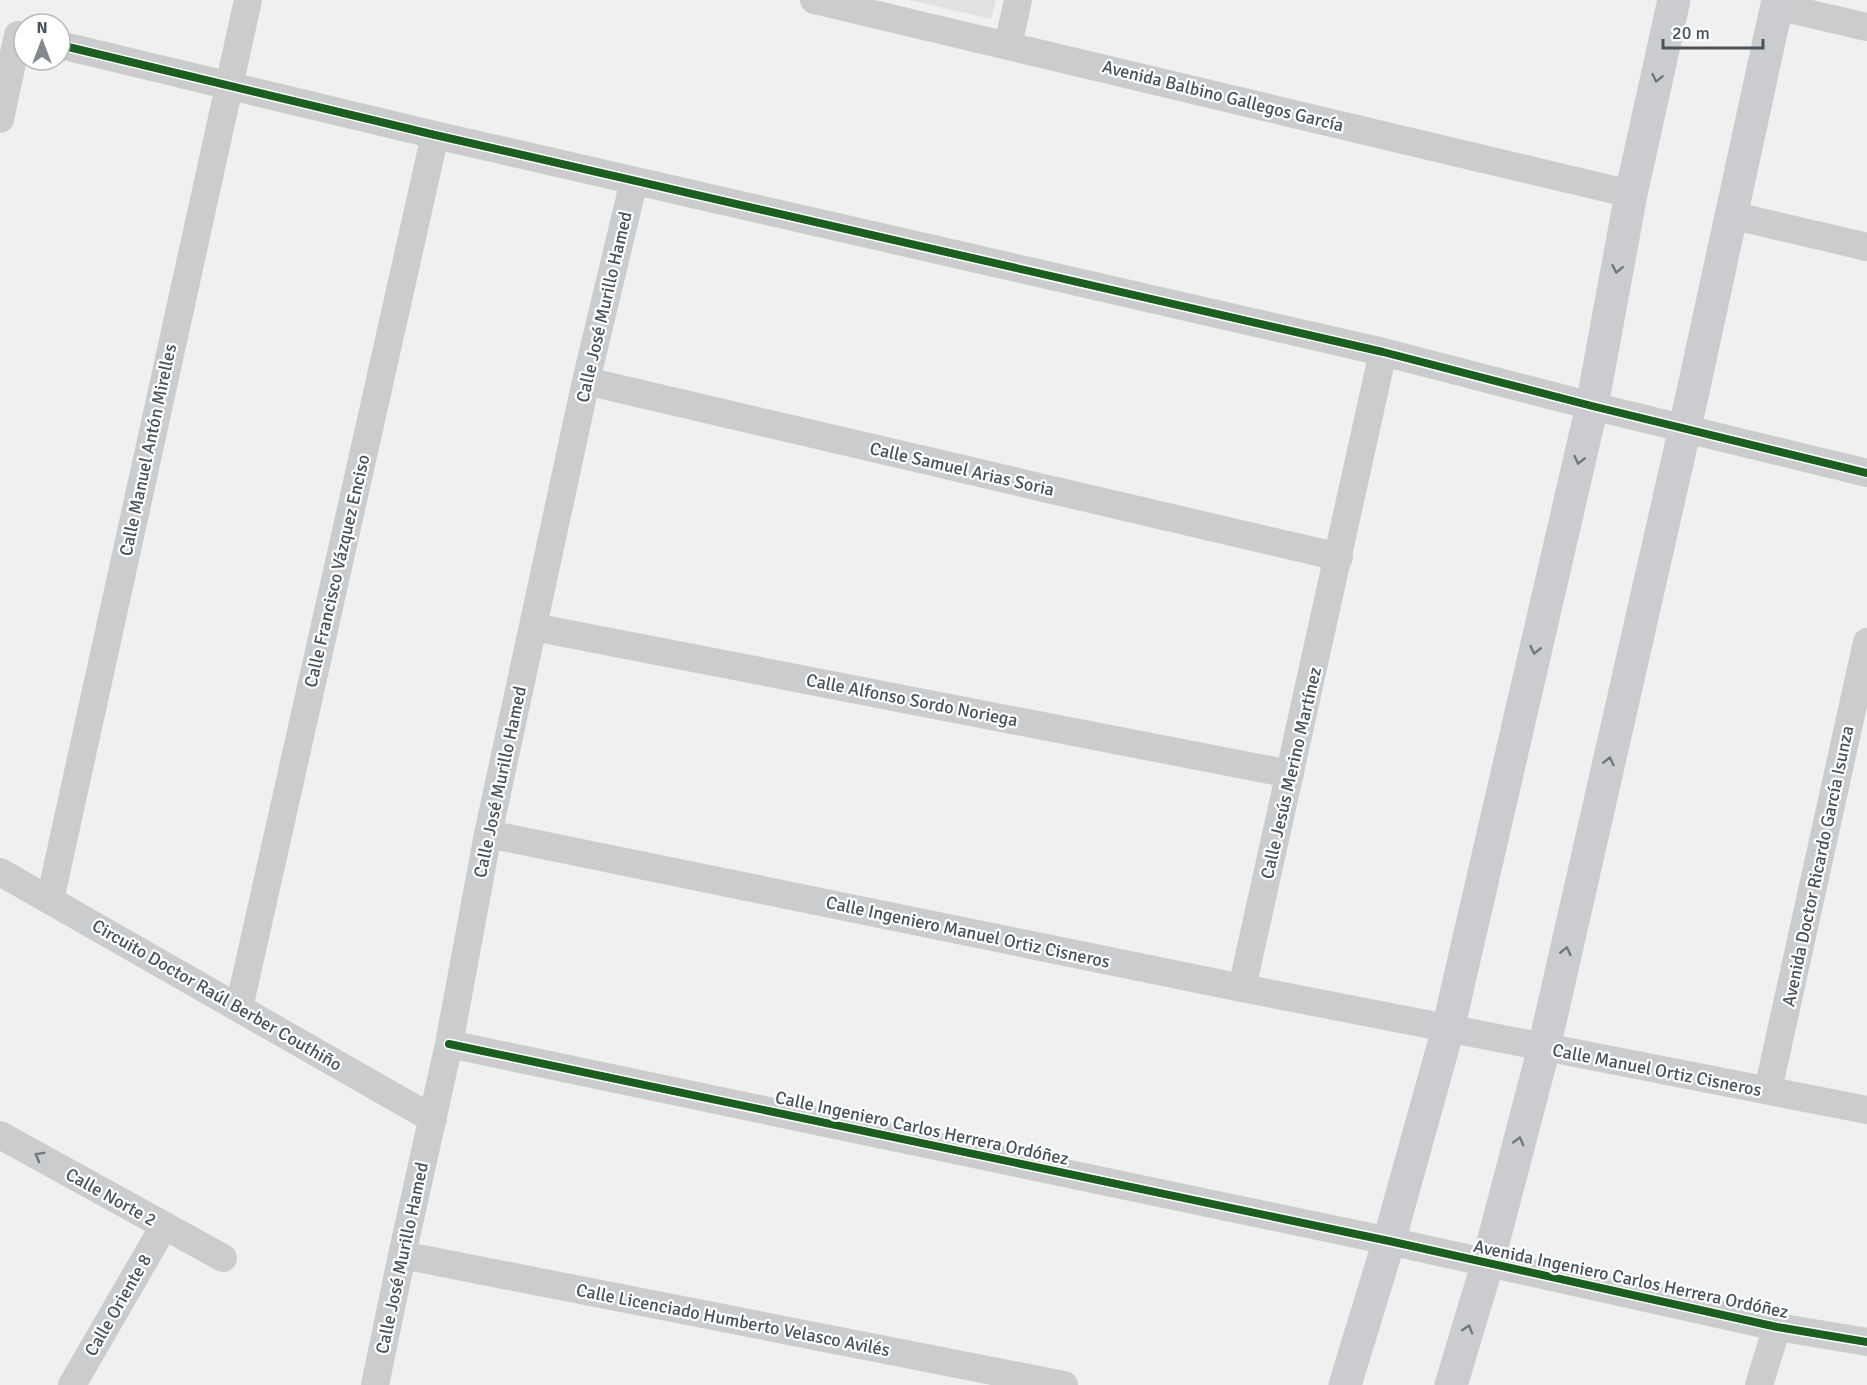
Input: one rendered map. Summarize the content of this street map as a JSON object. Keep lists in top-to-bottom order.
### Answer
{
  "streets": {
    "street": [
      "Avenida Balbino Gallegos García",
      "Calle José Murillo Hamed",
      "Calle Manuel Antón Mirelles",
      "Calle Samuel Arias Soria",
      "Calle Francisco Vázquez Enciso",
      "Calle Alfonso Sordo Noriega",
      "Calle Jesús Merino Martínez",
      "Avenida Doctor Ricardo García Isunza",
      "Calle Ingeniero Manuel Ortiz Cisneros",
      "Circuito Doctor Raúl Berber Couthiño",
      "Calle Manuel Ortiz Cisneros",
      "Calle Ingeniero Carlos Herrera Ordóñez",
      "Calle Norte 2",
      "Avenida Ingeniero Carlos Herrera Ordóñez",
      "Calle Oriente 8",
      "Calle Licenciado Humberto Velasco Avilés"
    ]
  },
  "crossings": [
    ["Calle José Murillo Hamed", "Calle Samuel Arias Soria"],
    ["Calle José Murillo Hamed", "Calle Alfonso Sordo Noriega"],
    ["Calle José Murillo Hamed", "Calle Ingeniero Manuel Ortiz Cisneros"],
    ["Calle José Murillo Hamed", "Circuito Doctor Raúl Berber Couthiño"],
    ["Calle José Murillo Hamed", "Calle Ingeniero Carlos Herrera Ordóñez"],
    ["Calle José Murillo Hamed", "Calle Licenciado Humberto Velasco Avilés"],
    ["Calle Manuel Antón Mirelles", "Circuito Doctor Raúl Berber Couthiño"],
    ["Calle Samuel Arias Soria", "Calle Jesús Merino Martínez"],
    ["Calle Francisco Vázquez Enciso", "Circuito Doctor Raúl Berber Couthiño"],
    ["Calle Alfonso Sordo Noriega", "Calle Jesús Merino Martínez"],
    ["Calle Jesús Merino Martínez", "Calle Ingeniero Manuel Ortiz Cisneros"],
    ["Avenida Doctor Ricardo García Isunza", "Calle Manuel Ortiz Cisneros"],
    ["Calle Ingeniero Manuel Ortiz Cisneros", "Calle Manuel Ortiz Cisneros"],
    ["Calle Ingeniero Carlos Herrera Ordóñez", "Avenida Ingeniero Carlos Herrera Ordóñez"],
    ["Calle Norte 2", "Calle Oriente 8"]
  ],
  "one_way": ["Calle Norte 2"],
  "scale_bar": "20 m",
  "north": "top"
}
